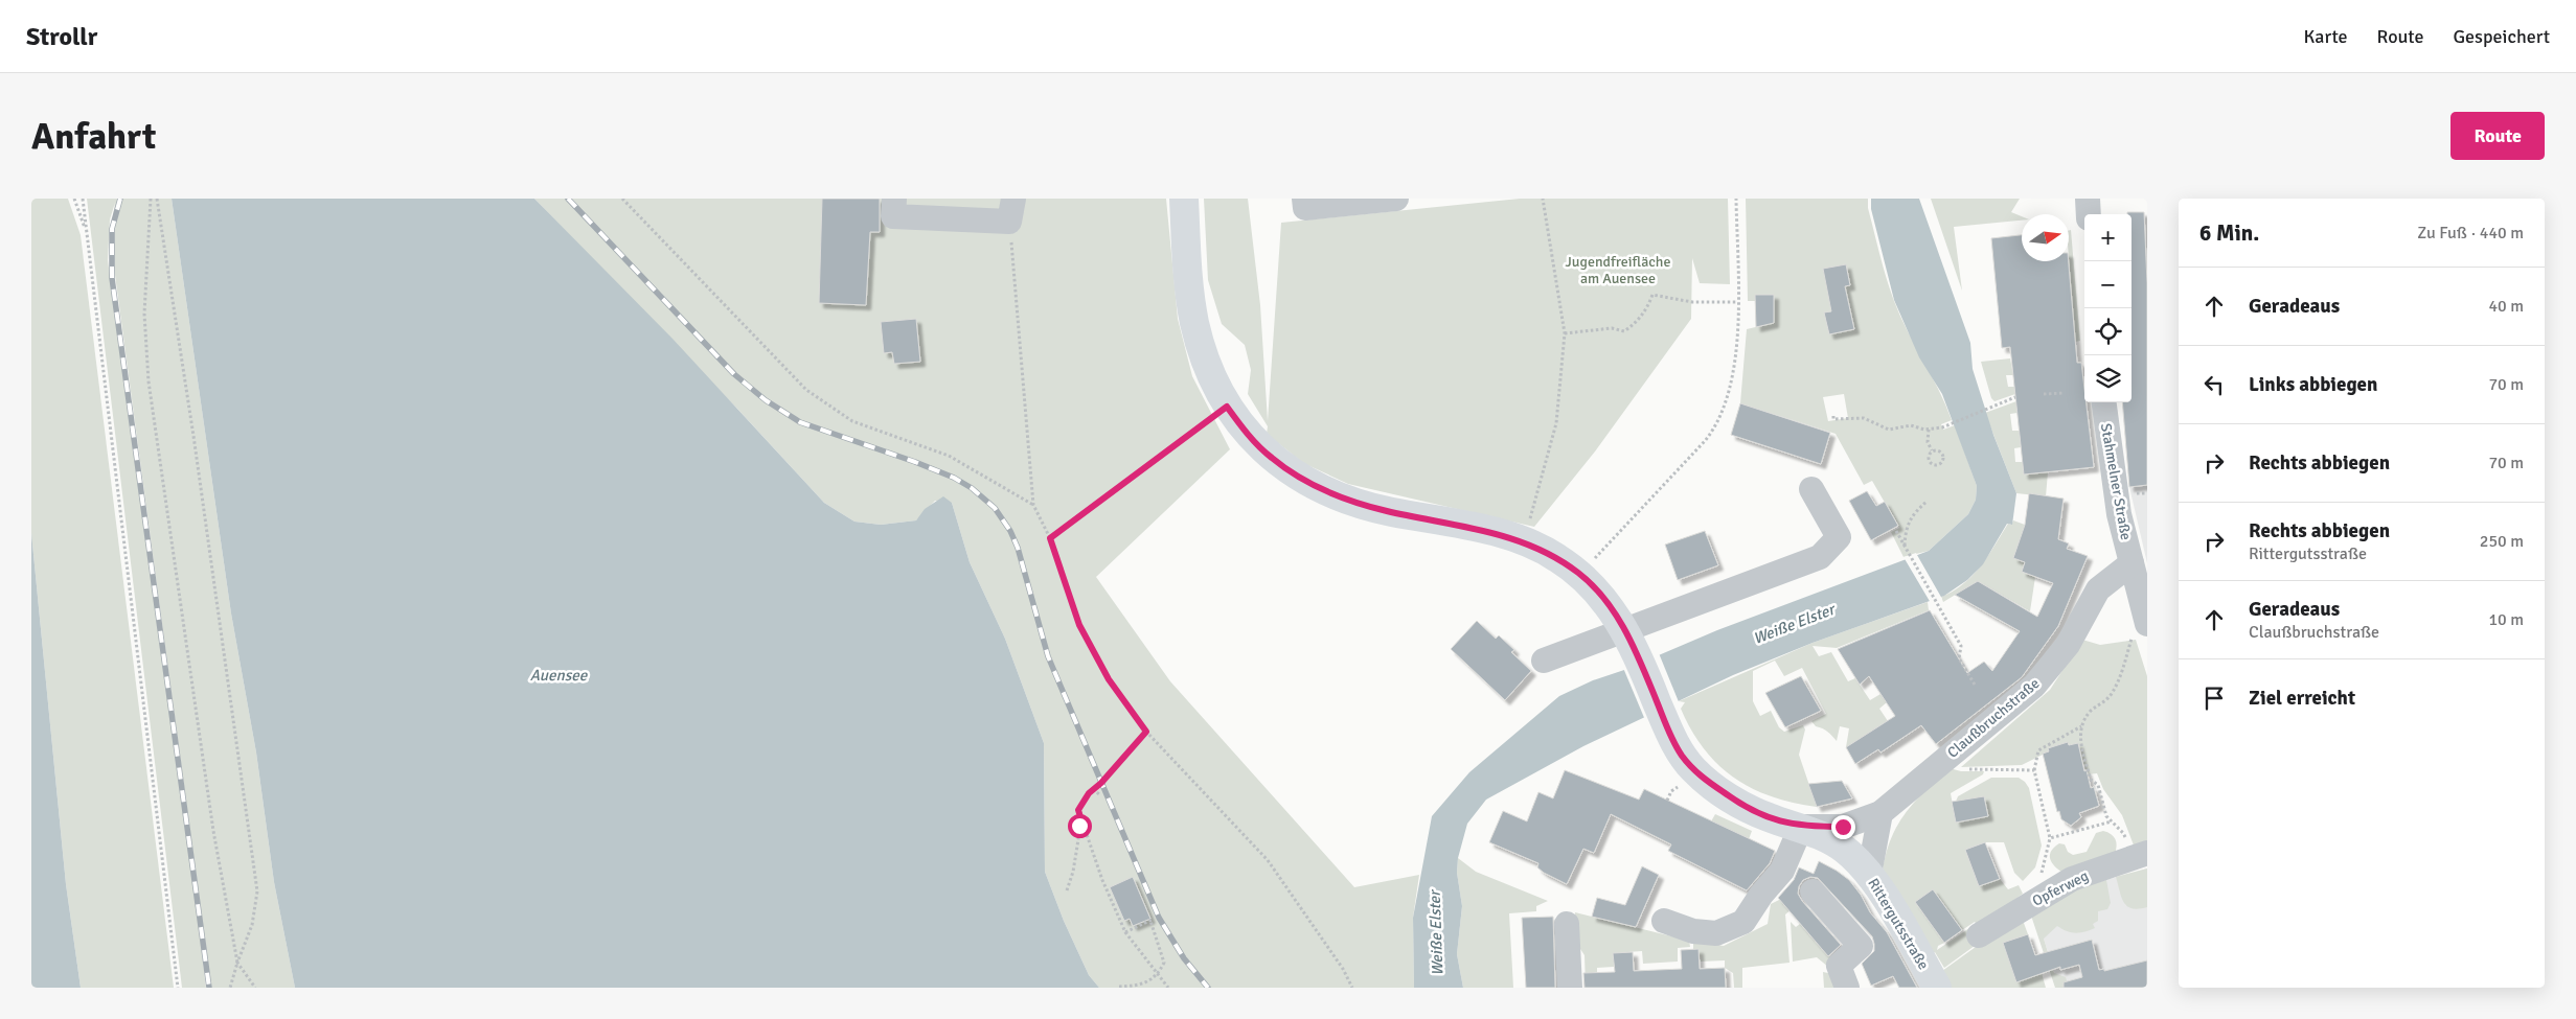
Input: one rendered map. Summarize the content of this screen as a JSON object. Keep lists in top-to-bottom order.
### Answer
{
  "streets": {
    "main road": ["Rittergutsstraße"],
    "street": ["Stahmelner Straße", "Claußbruchstraße", "Opferweg"]
  },
  "crossings": [
    ["Stahmelner Straße", "Claußbruchstraße"],
    ["Claußbruchstraße", "Rittergutsstraße"]
  ],
  "water": ["Weiße Elster", "Auensee"],
  "parks": ["Jugendfreifläche am Auensee"],
  "north": "right",
  "page": {
    "header": "Strollr",
    "nav": ["Karte", "Route", "Gespeichert"],
    "buttons": "Route",
    "title": "Anfahrt",
    "heading": ["6 Min.", "Zu Fuß · 440 m"],
    "map_buttons": ["+", "−"],
    "list": [
      ["Geradeaus", "40 m"],
      ["Links abbiegen", "70 m"],
      ["Rechts abbiegen", "70 m"],
      ["Rechts abbiegen", "Rittergutsstraße", "250 m"],
      ["Geradeaus", "Claußbruchstraße", "10 m"],
      "Ziel erreicht"
    ]
  }
}
